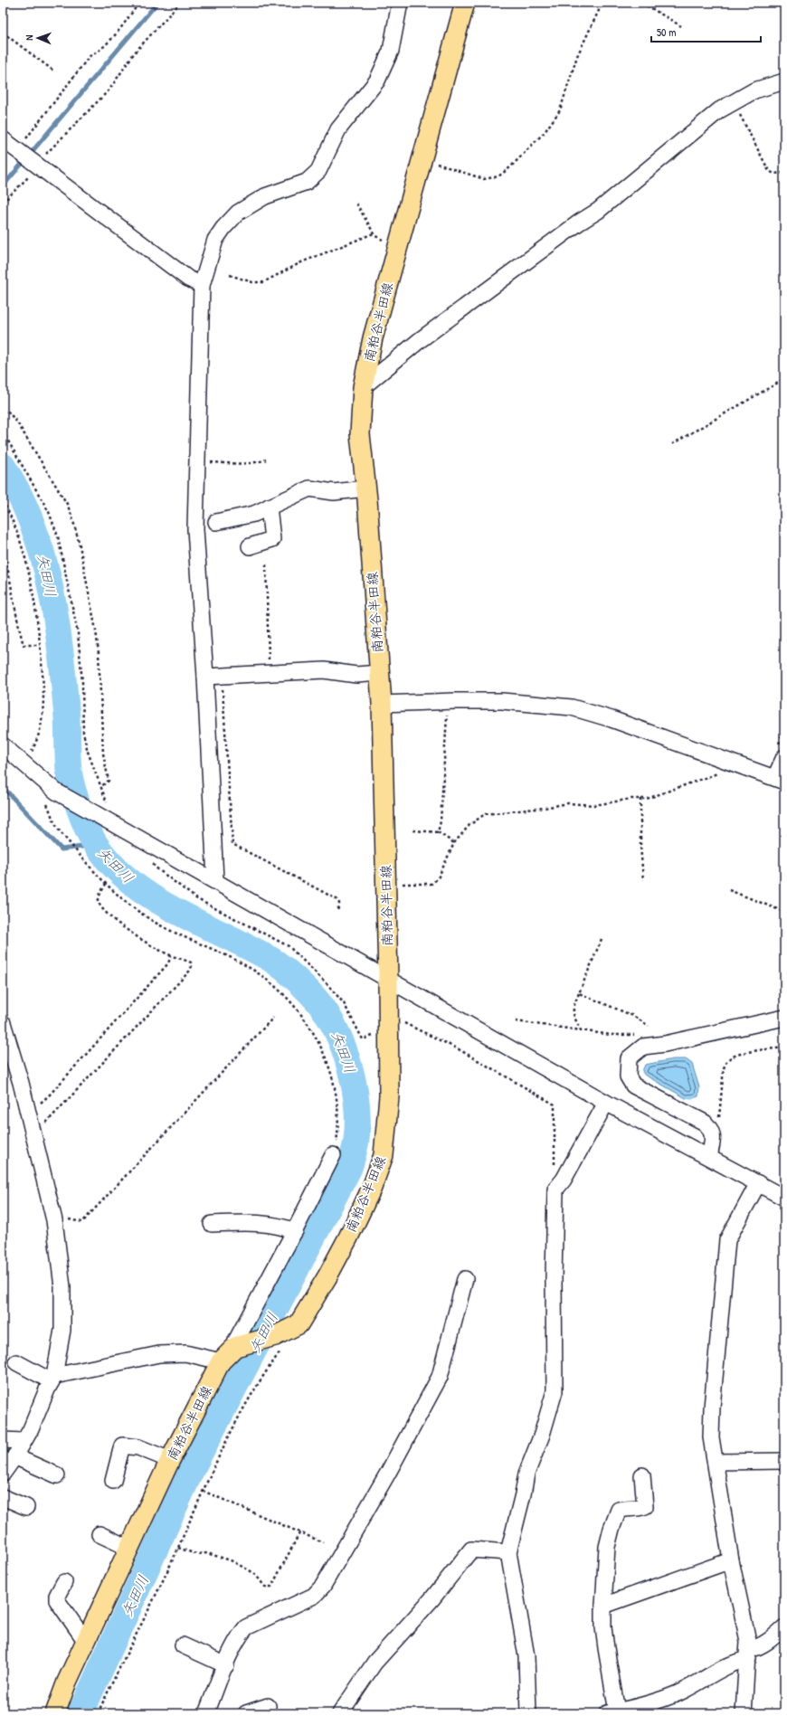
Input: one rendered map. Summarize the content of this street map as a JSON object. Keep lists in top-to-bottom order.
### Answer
{
  "streets": {
    "main road": ["南粕谷半田線"]
  },
  "water": ["矢田川"],
  "scale_bar": "50 m",
  "north": "left"
}
